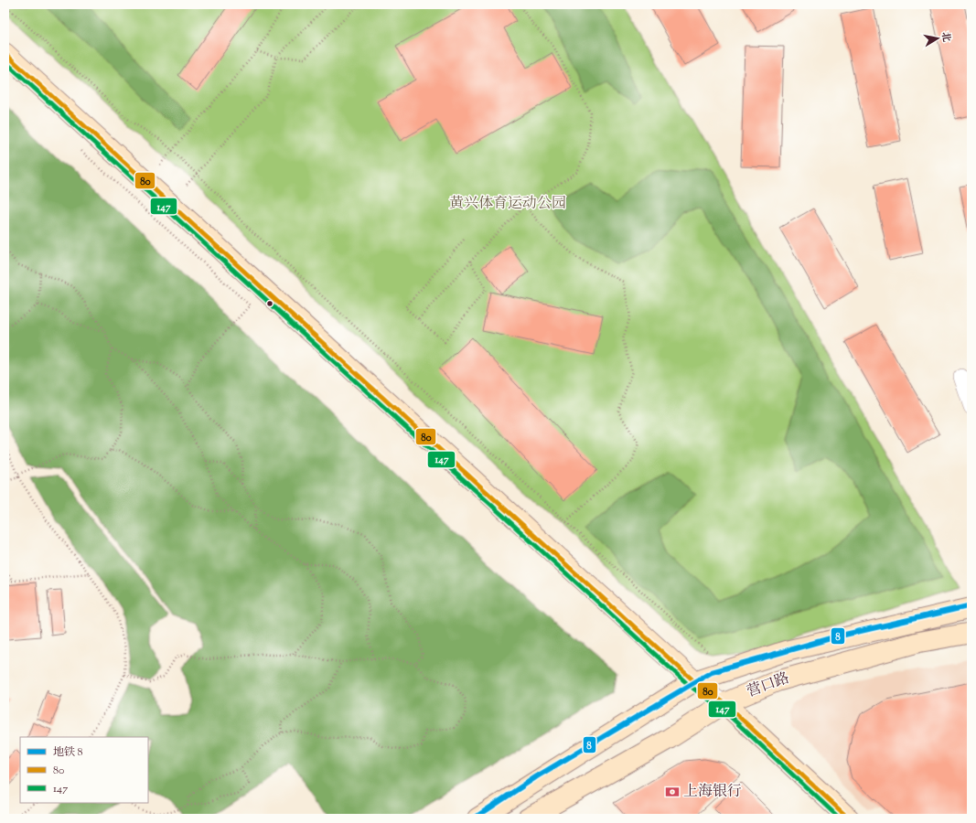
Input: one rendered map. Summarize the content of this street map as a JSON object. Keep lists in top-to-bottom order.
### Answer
{
  "streets": {
    "street": ["营口路"]
  },
  "parks": ["黄兴体育运动公园"],
  "places": {
    "bank": ["上海银行"]
  },
  "lines": ["transit line 80", "transit line 147", "metro line 8"],
  "legend": ["地铁 8", "80", "147"],
  "north": "right"
}
